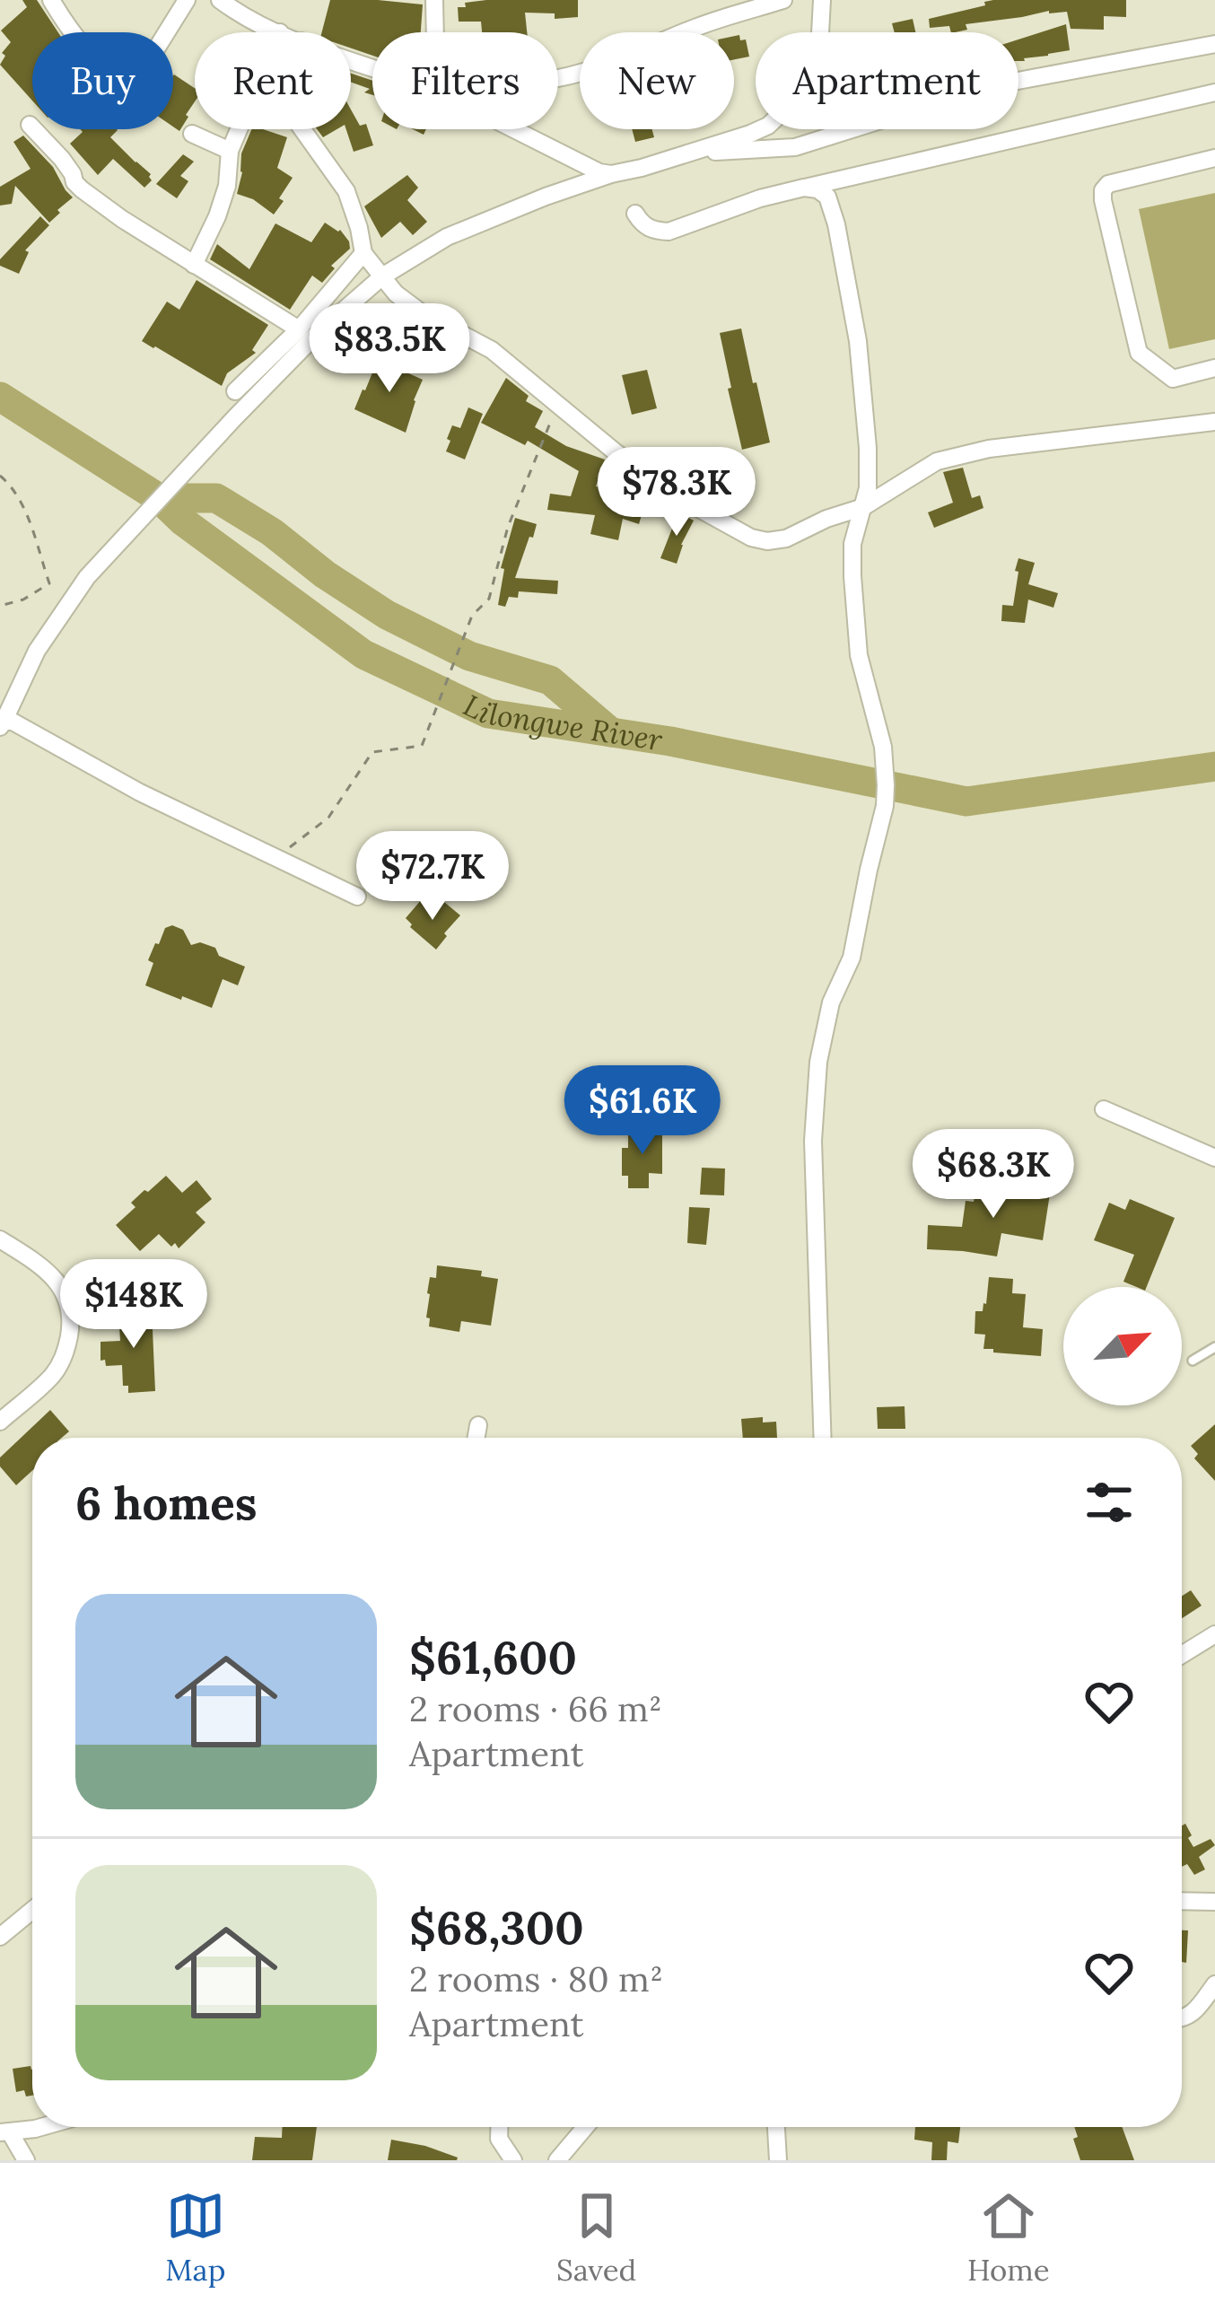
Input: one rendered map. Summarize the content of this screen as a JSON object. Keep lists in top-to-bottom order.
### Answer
{
  "water": ["Lilongwe River"],
  "north": "top right",
  "page": {
    "chip": [
      "Buy",
      "Rent",
      "Filters",
      "New",
      "Apartment"
    ],
    "price": [
      "$83.5K",
      "$78.3K",
      "$72.7K",
      "$61.6K",
      "$68.3K",
      "$148K"
    ],
    "heading": "6 homes",
    "list": [
      {
        "name": "$61,600",
        "note": "2 rooms · 66 m² · Apartment"
      },
      {
        "name": "$68,300",
        "note": "2 rooms · 80 m² · Apartment"
      }
    ],
    "tabs": ["Map", "Saved", "Home"]
  }
}
